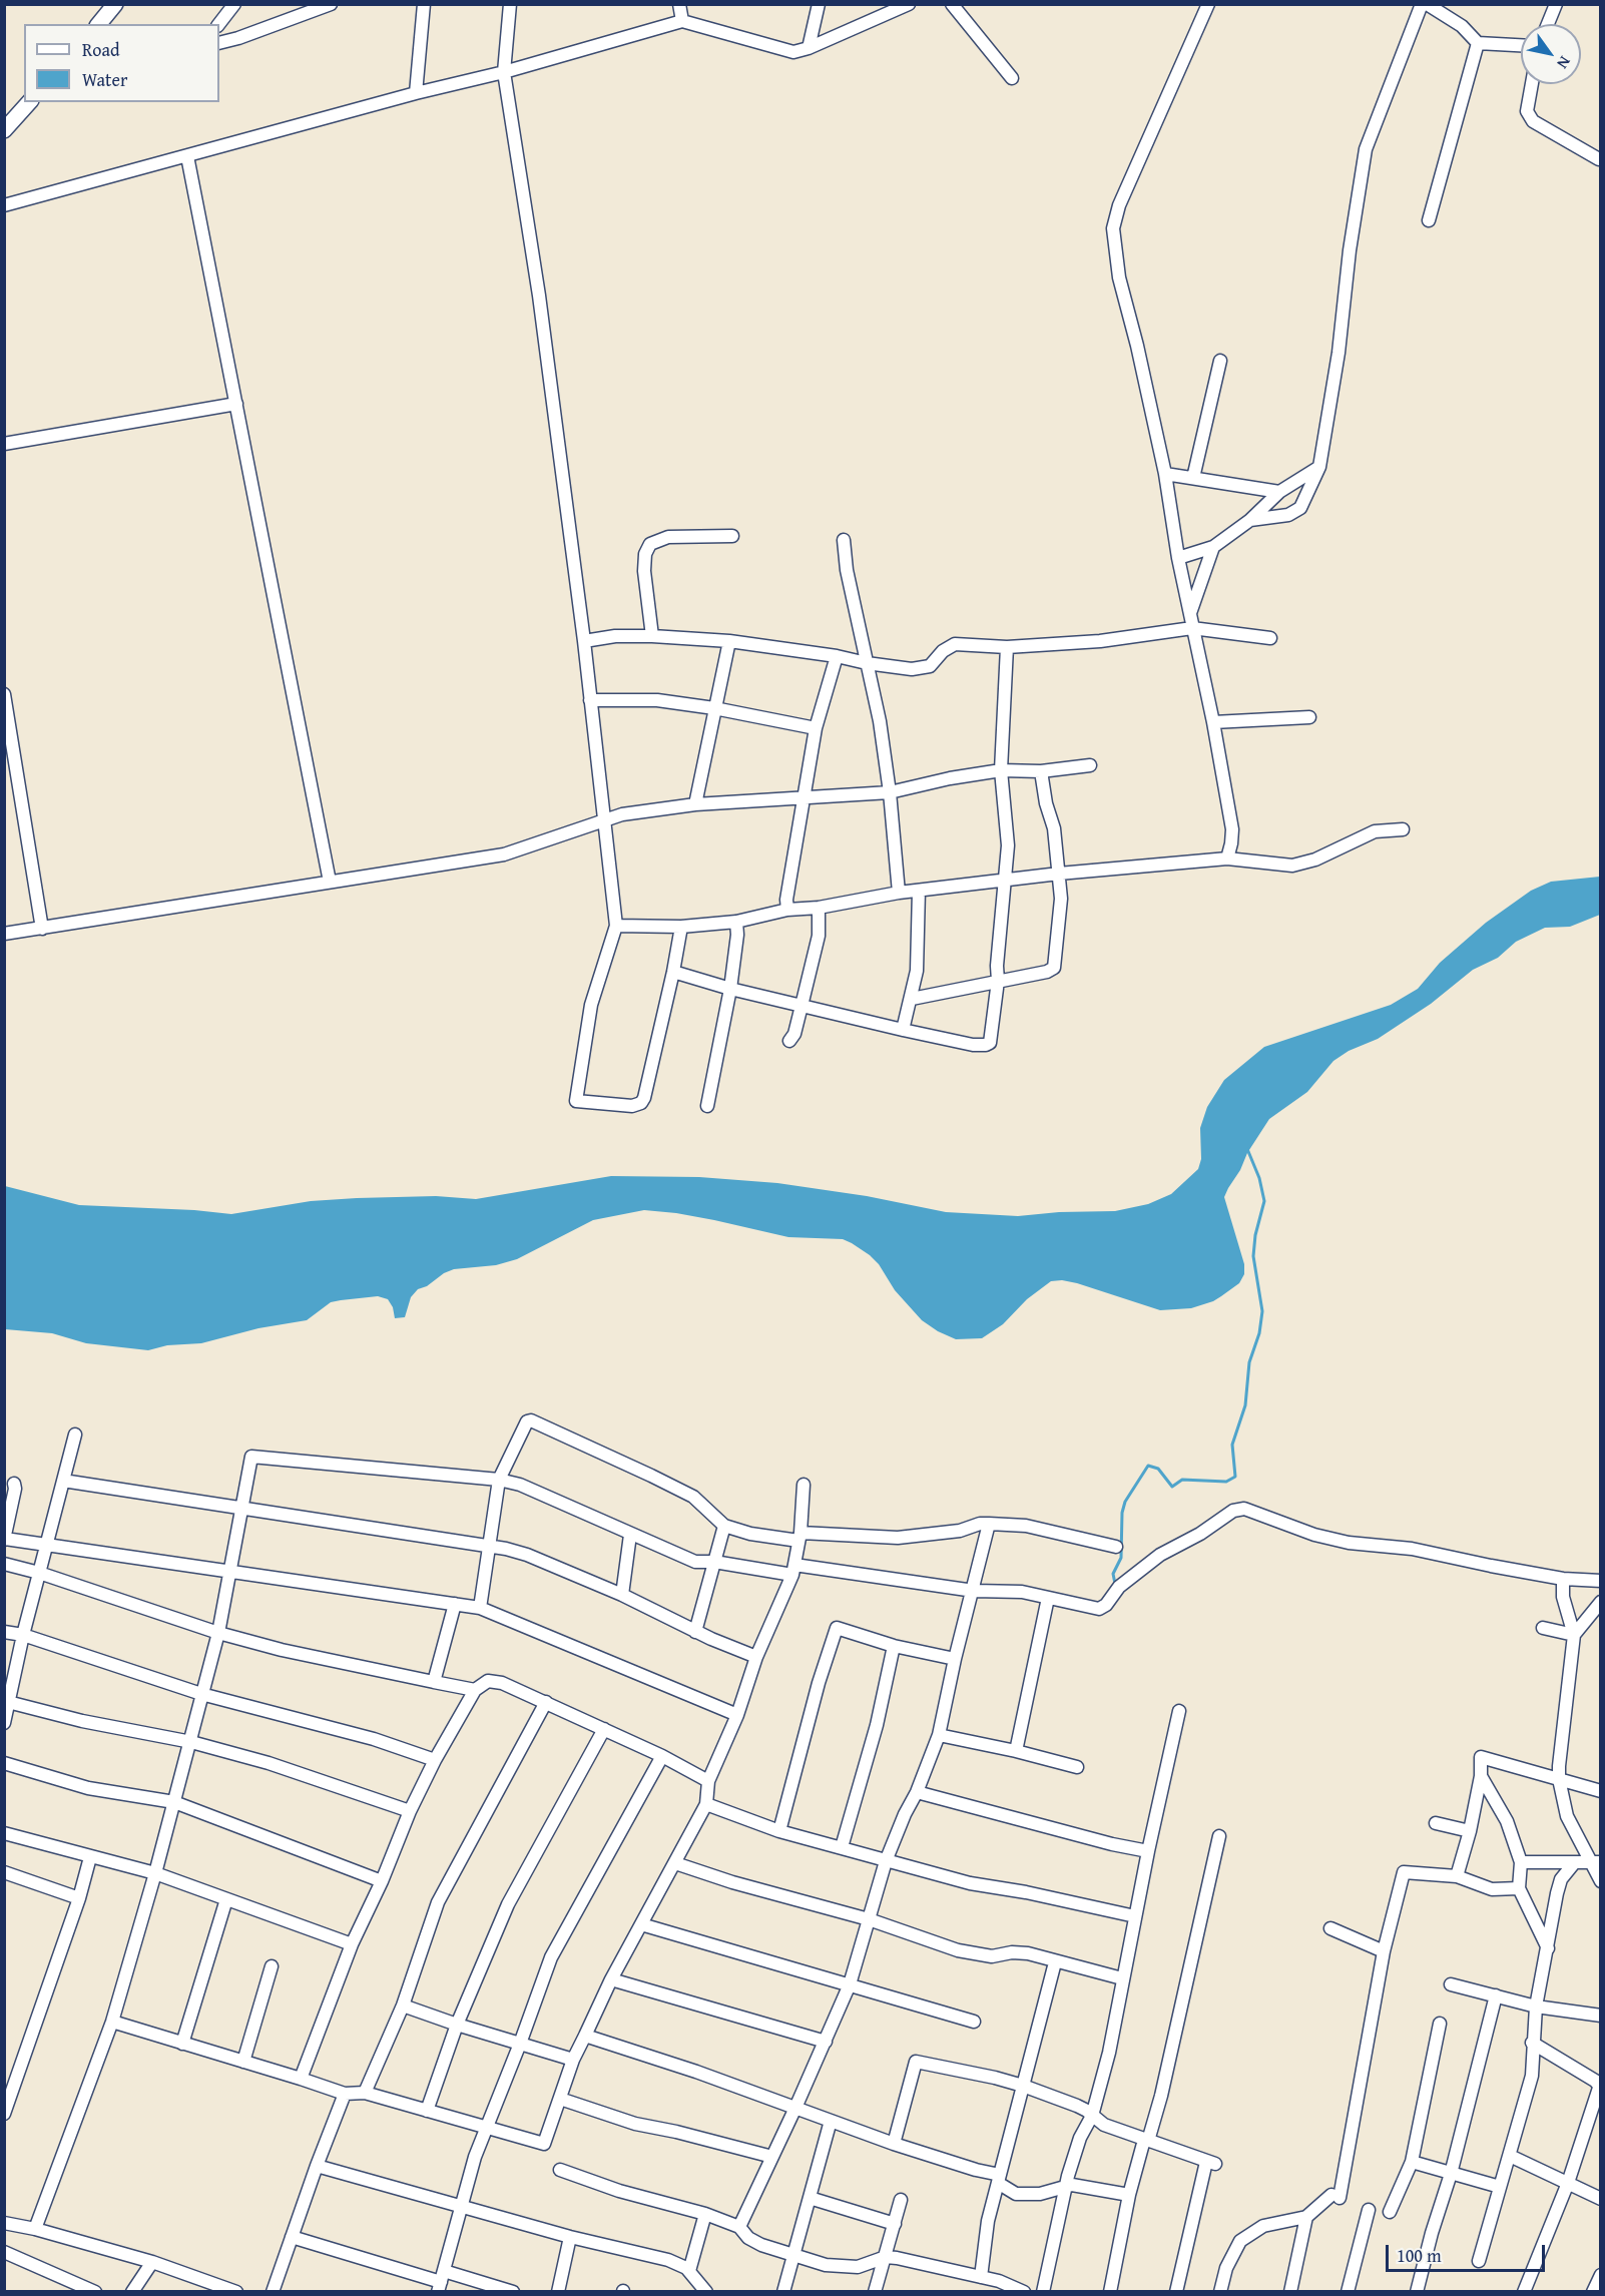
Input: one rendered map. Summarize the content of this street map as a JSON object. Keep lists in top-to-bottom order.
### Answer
{
  "legend": ["Road", "Water"],
  "scale_bar": "100 m",
  "north": "bottom right"
}
